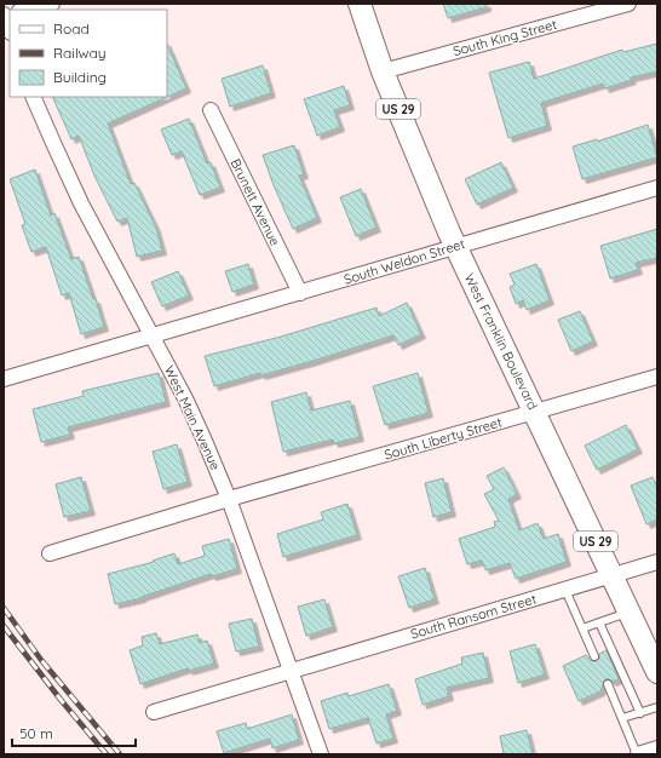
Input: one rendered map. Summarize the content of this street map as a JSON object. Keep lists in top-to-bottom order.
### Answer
{
  "streets": {
    "main road": ["US 29", "West Franklin Boulevard"],
    "street": [
      "South King Street",
      "Brunett Avenue",
      "South Weldon Street",
      "West Main Avenue",
      "South Liberty Street",
      "South Ransom Street"
    ]
  },
  "crossings": [
    ["South King Street", "West Franklin Boulevard"],
    ["Brunett Avenue", "South Weldon Street"],
    ["South Weldon Street", "West Franklin Boulevard"],
    ["South Weldon Street", "West Main Avenue"],
    ["West Franklin Boulevard", "South Liberty Street"],
    ["West Franklin Boulevard", "South Ransom Street"],
    ["West Main Avenue", "South Liberty Street"],
    ["West Main Avenue", "South Ransom Street"]
  ],
  "legend": ["Road", "Railway", "Building"],
  "scale_bar": "50 m"
}
